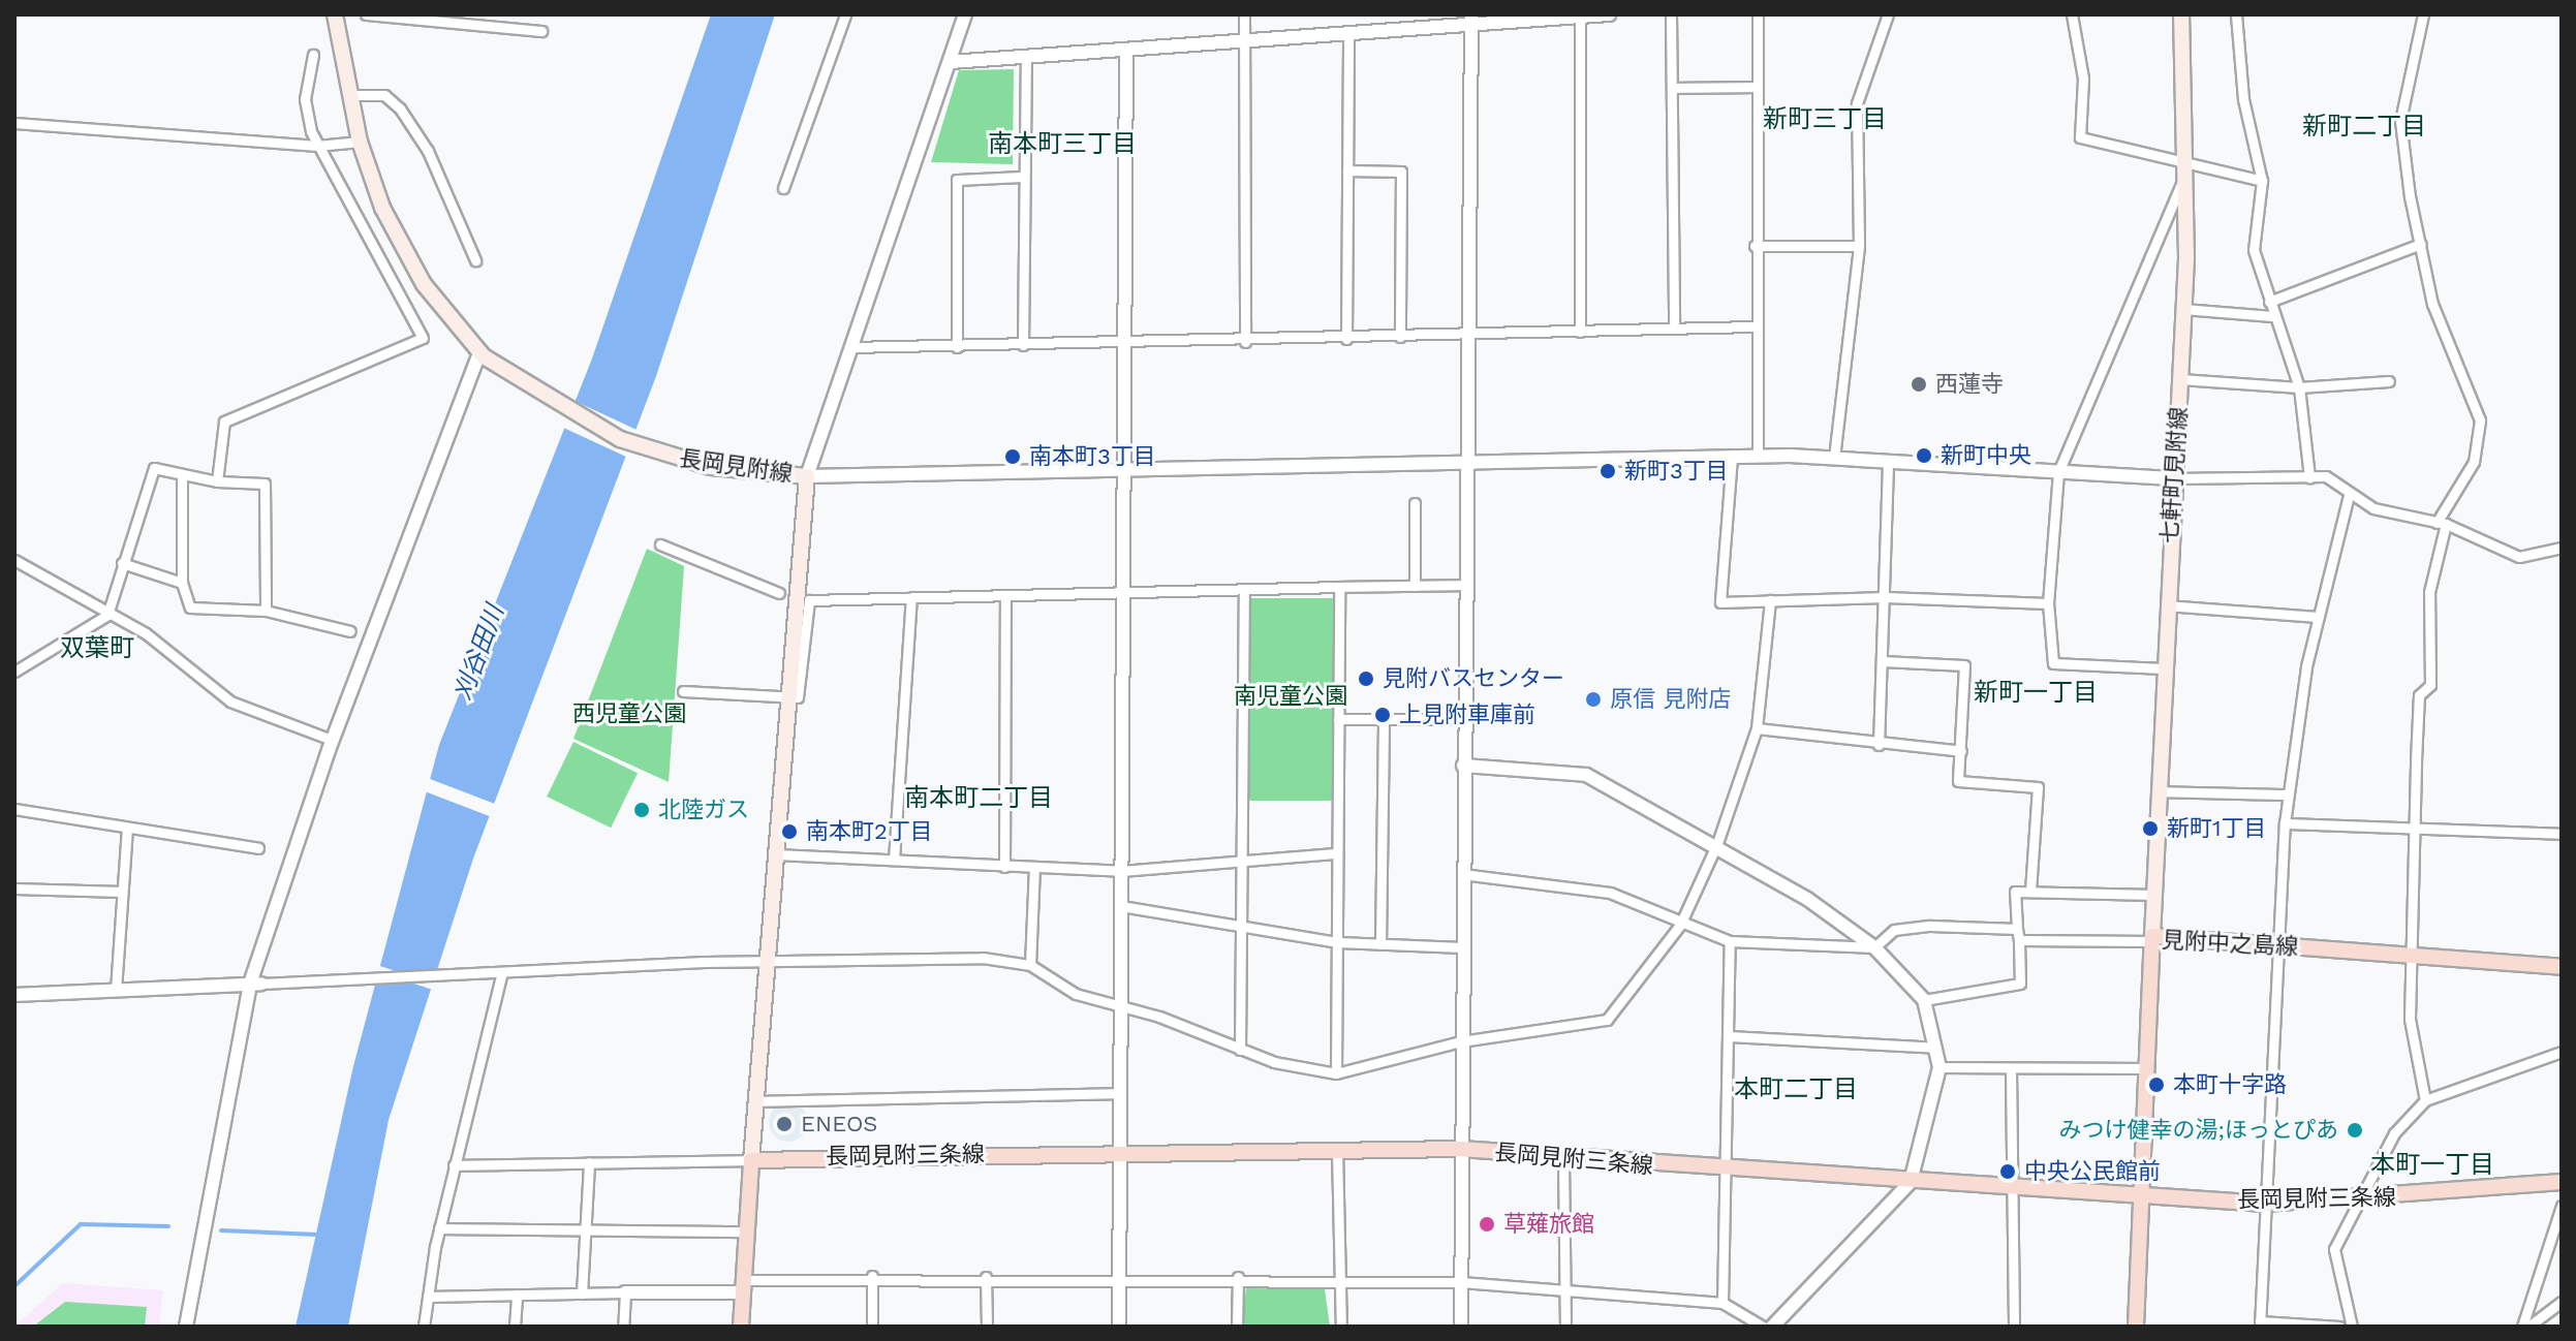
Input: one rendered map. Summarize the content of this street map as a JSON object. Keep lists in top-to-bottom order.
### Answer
{
  "streets": {
    "main road": [
      "長岡見附線",
      "七軒町見附線",
      "見附中之島線",
      "長岡見附三条線"
    ]
  },
  "crossings": [
    ["長岡見附線", "長岡見附三条線"],
    ["七軒町見附線", "見附中之島線"],
    ["見附中之島線", "長岡見附三条線"]
  ],
  "districts": [
    "新町三丁目",
    "新町二丁目",
    "南本町三丁目",
    "双葉町",
    "新町一丁目",
    "南本町二丁目",
    "本町二丁目",
    "本町一丁目"
  ],
  "water": ["刈谷田川"],
  "parks": ["南児童公園", "西児童公園"],
  "places": [
    "西蓮寺",
    "新町中央",
    "南本町3丁目",
    "新町3丁目",
    "見附バスセンター",
    "原信 見附店",
    "上見附車庫前",
    "北陸ガス",
    "新町1丁目",
    "南本町2丁目",
    "本町十字路",
    "ENEOS",
    "みつけ健幸の湯;ほっとぴあ",
    "中央公民館前",
    "草薙旅館"
  ]
}
